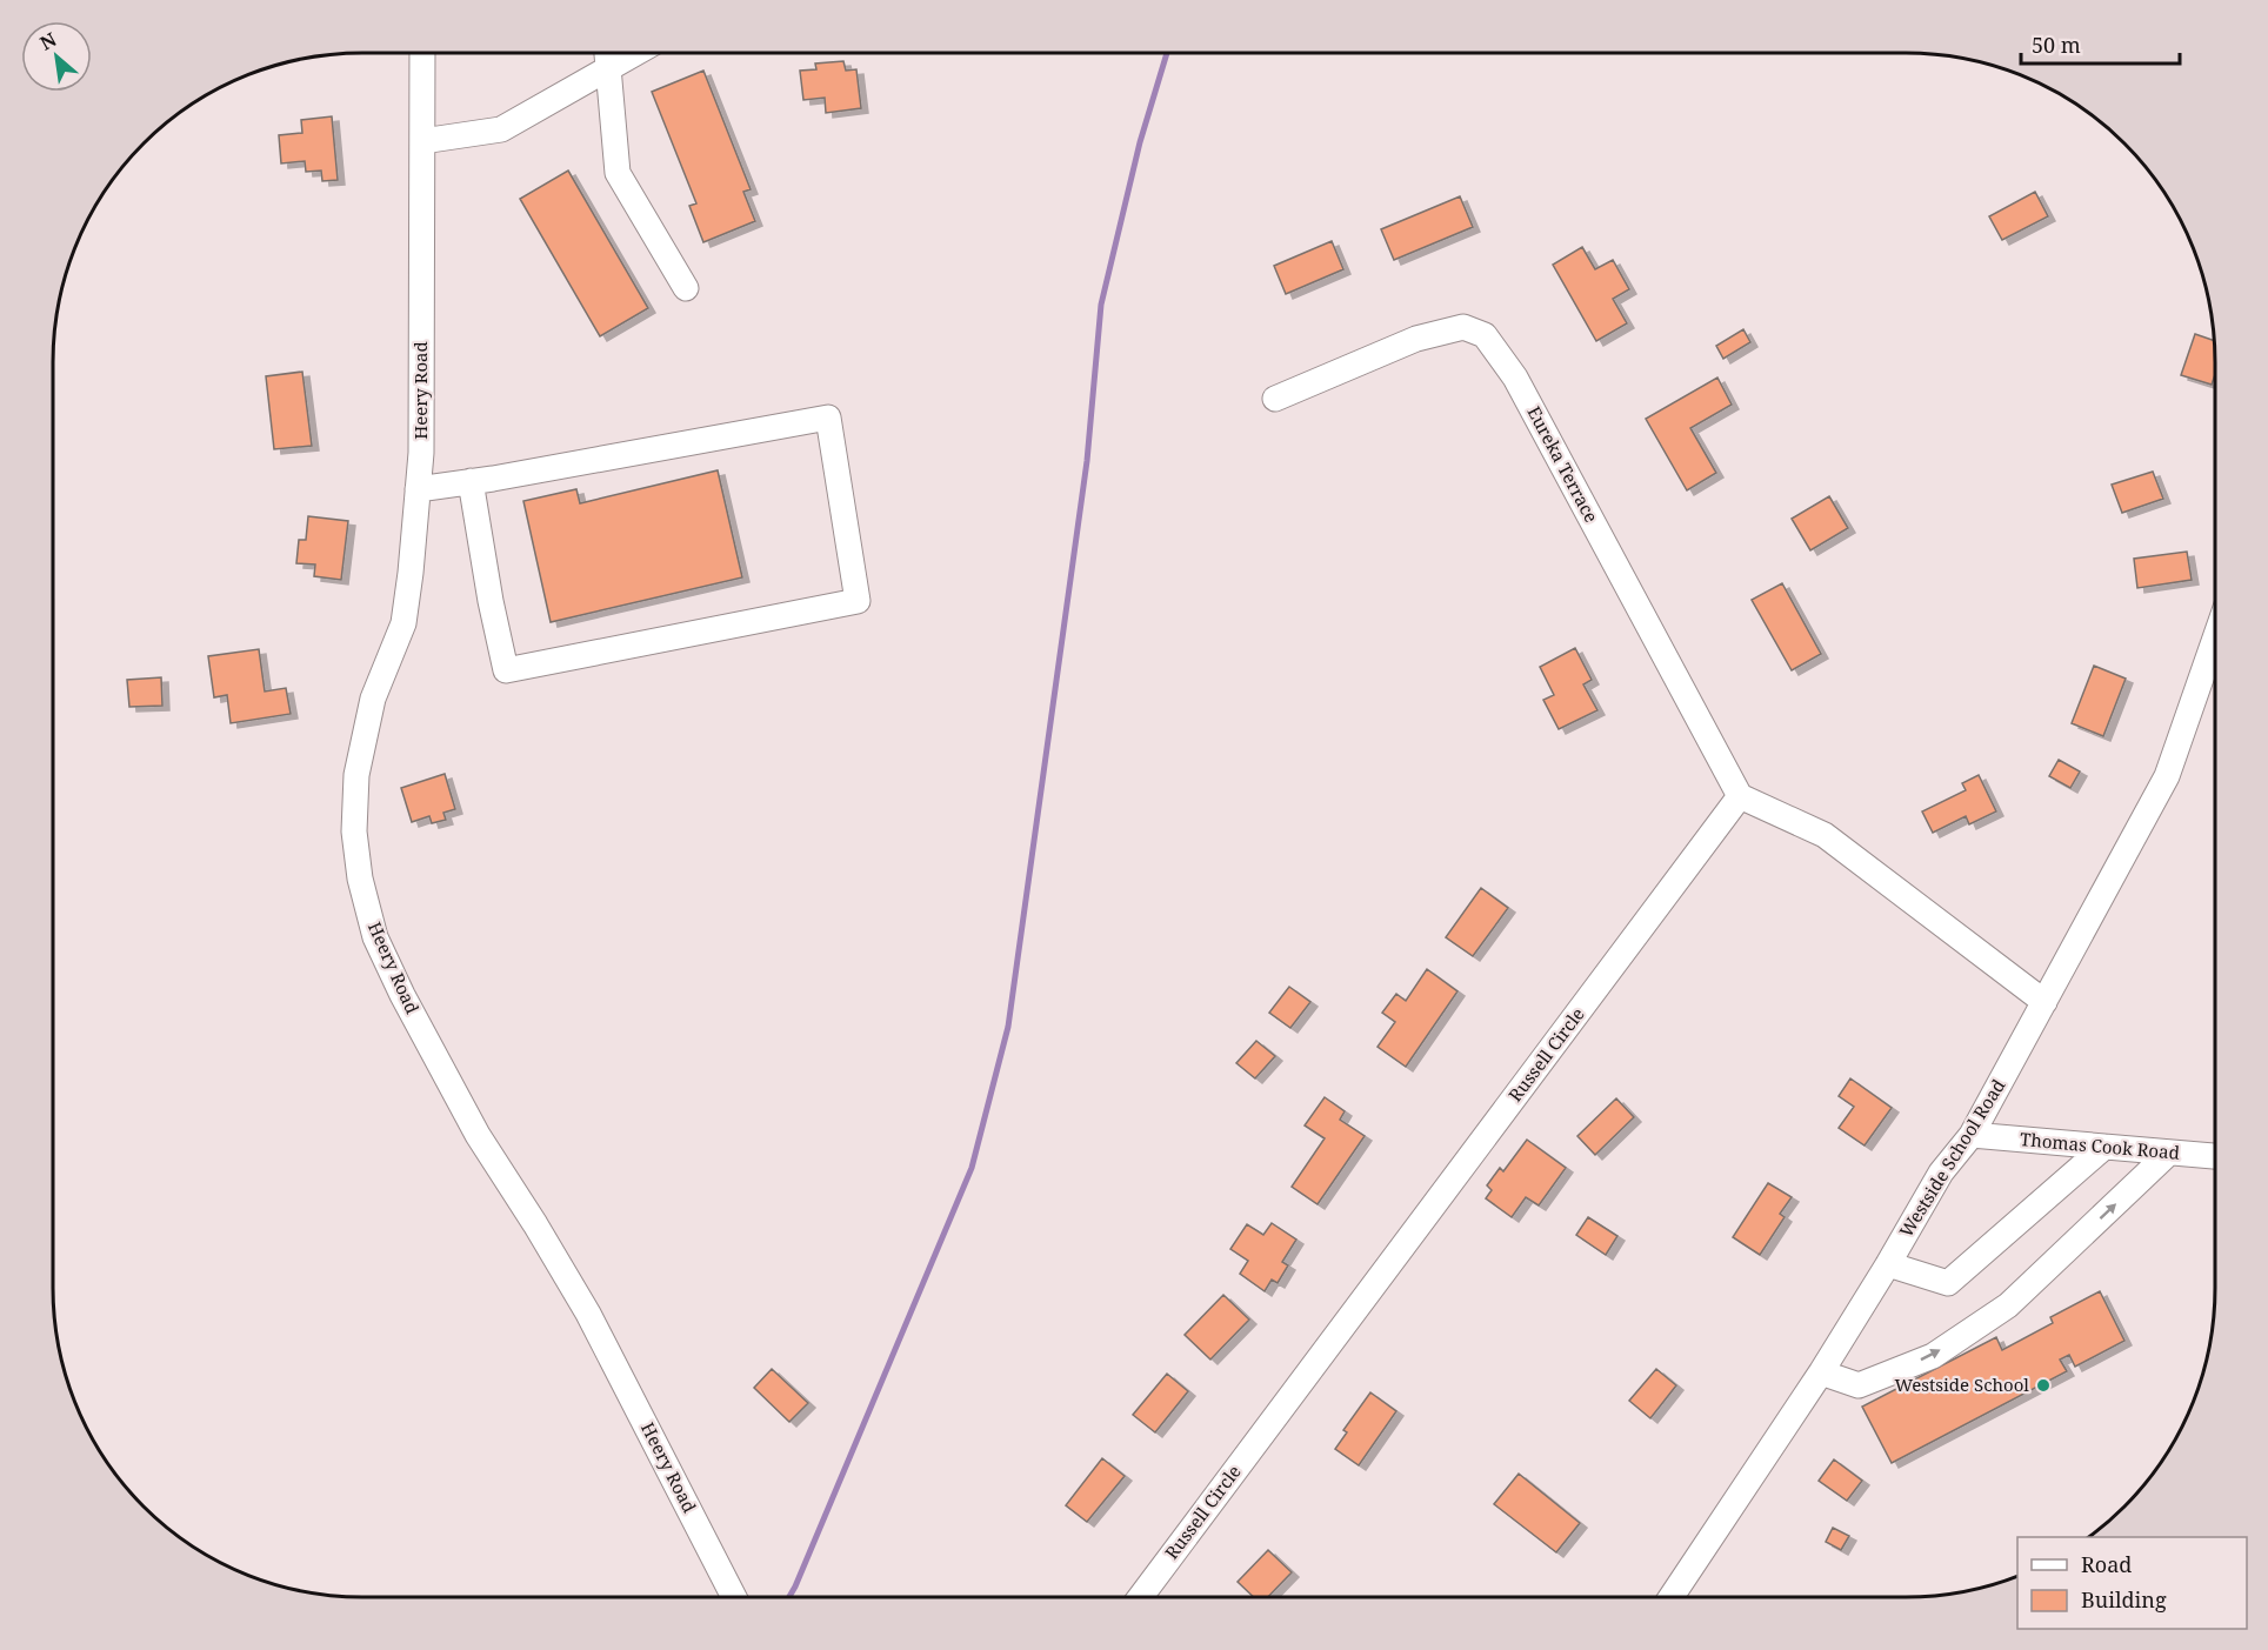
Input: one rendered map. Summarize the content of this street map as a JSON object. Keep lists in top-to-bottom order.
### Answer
{
  "streets": {
    "street": [
      "Heery Road",
      "Eureka Terrace",
      "Russell Circle",
      "Thomas Cook Road",
      "Westside School Road"
    ]
  },
  "crossings": [
    ["Eureka Terrace", "Russell Circle"],
    ["Thomas Cook Road", "Westside School Road"]
  ],
  "places": ["Westside School"],
  "legend": ["Road", "Building"],
  "scale_bar": "50 m",
  "north": "top left"
}
